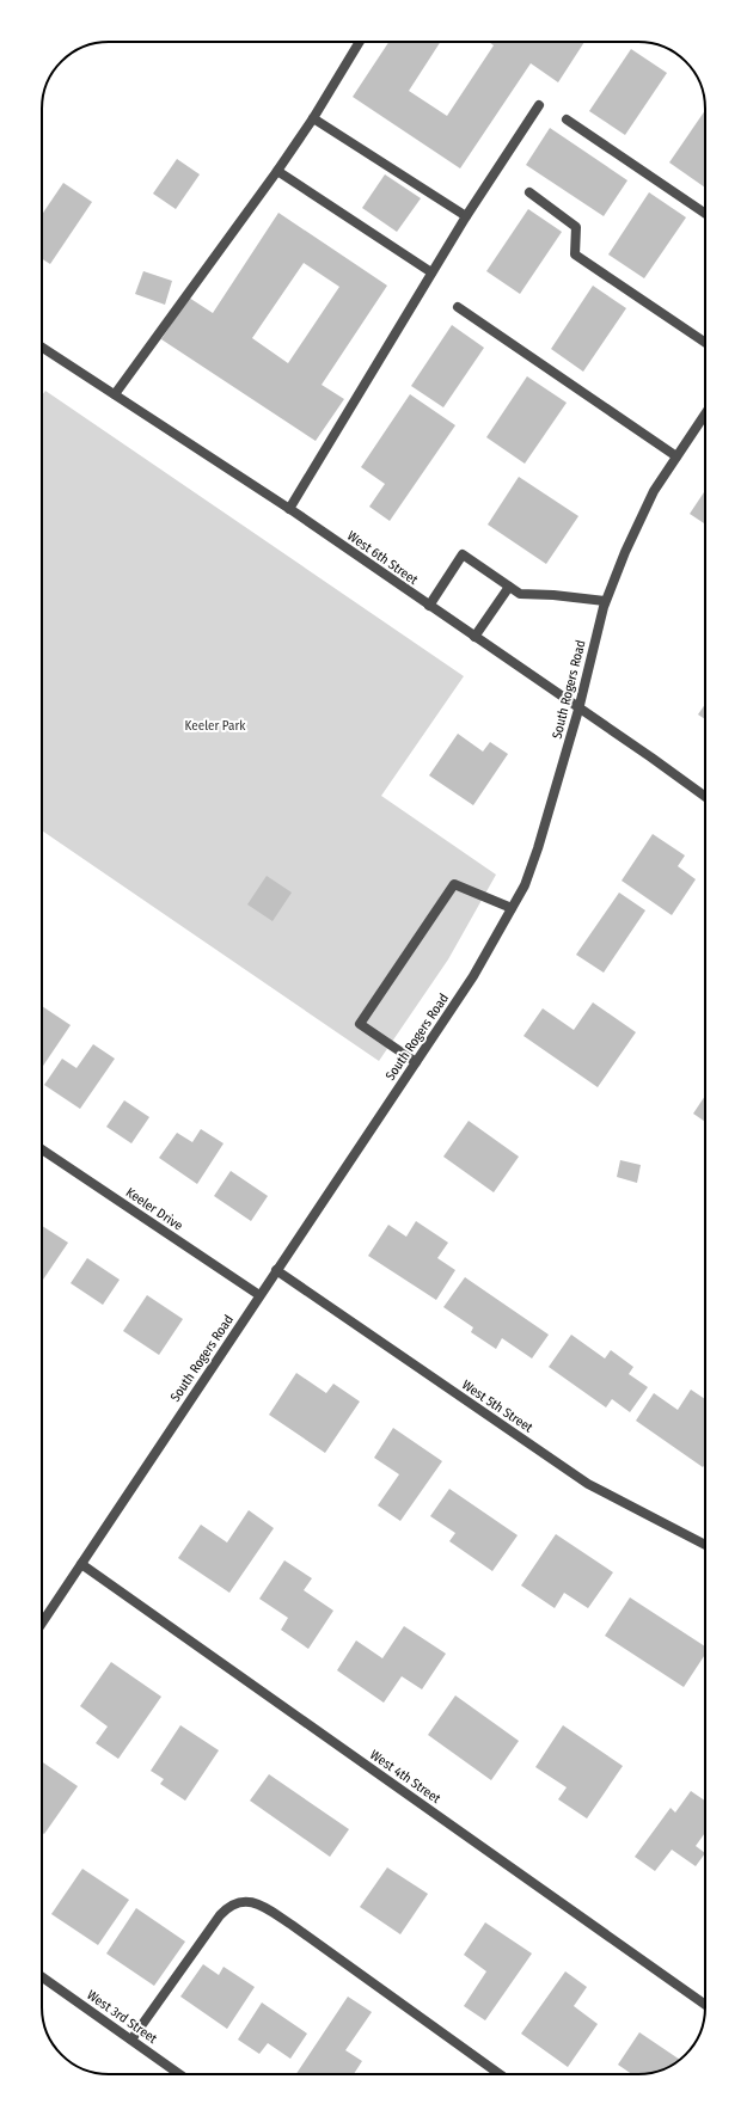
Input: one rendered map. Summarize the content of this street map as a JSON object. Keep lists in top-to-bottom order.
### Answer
{
  "streets": {
    "street": [
      "West 6th Street",
      "South Rogers Road",
      "Keeler Drive",
      "West 5th Street",
      "West 4th Street",
      "West 3rd Street"
    ]
  },
  "crossings": [
    ["West 6th Street", "South Rogers Road"],
    ["South Rogers Road", "Keeler Drive"],
    ["South Rogers Road", "West 5th Street"],
    ["South Rogers Road", "West 4th Street"]
  ],
  "parks": ["Keeler Park"]
}
